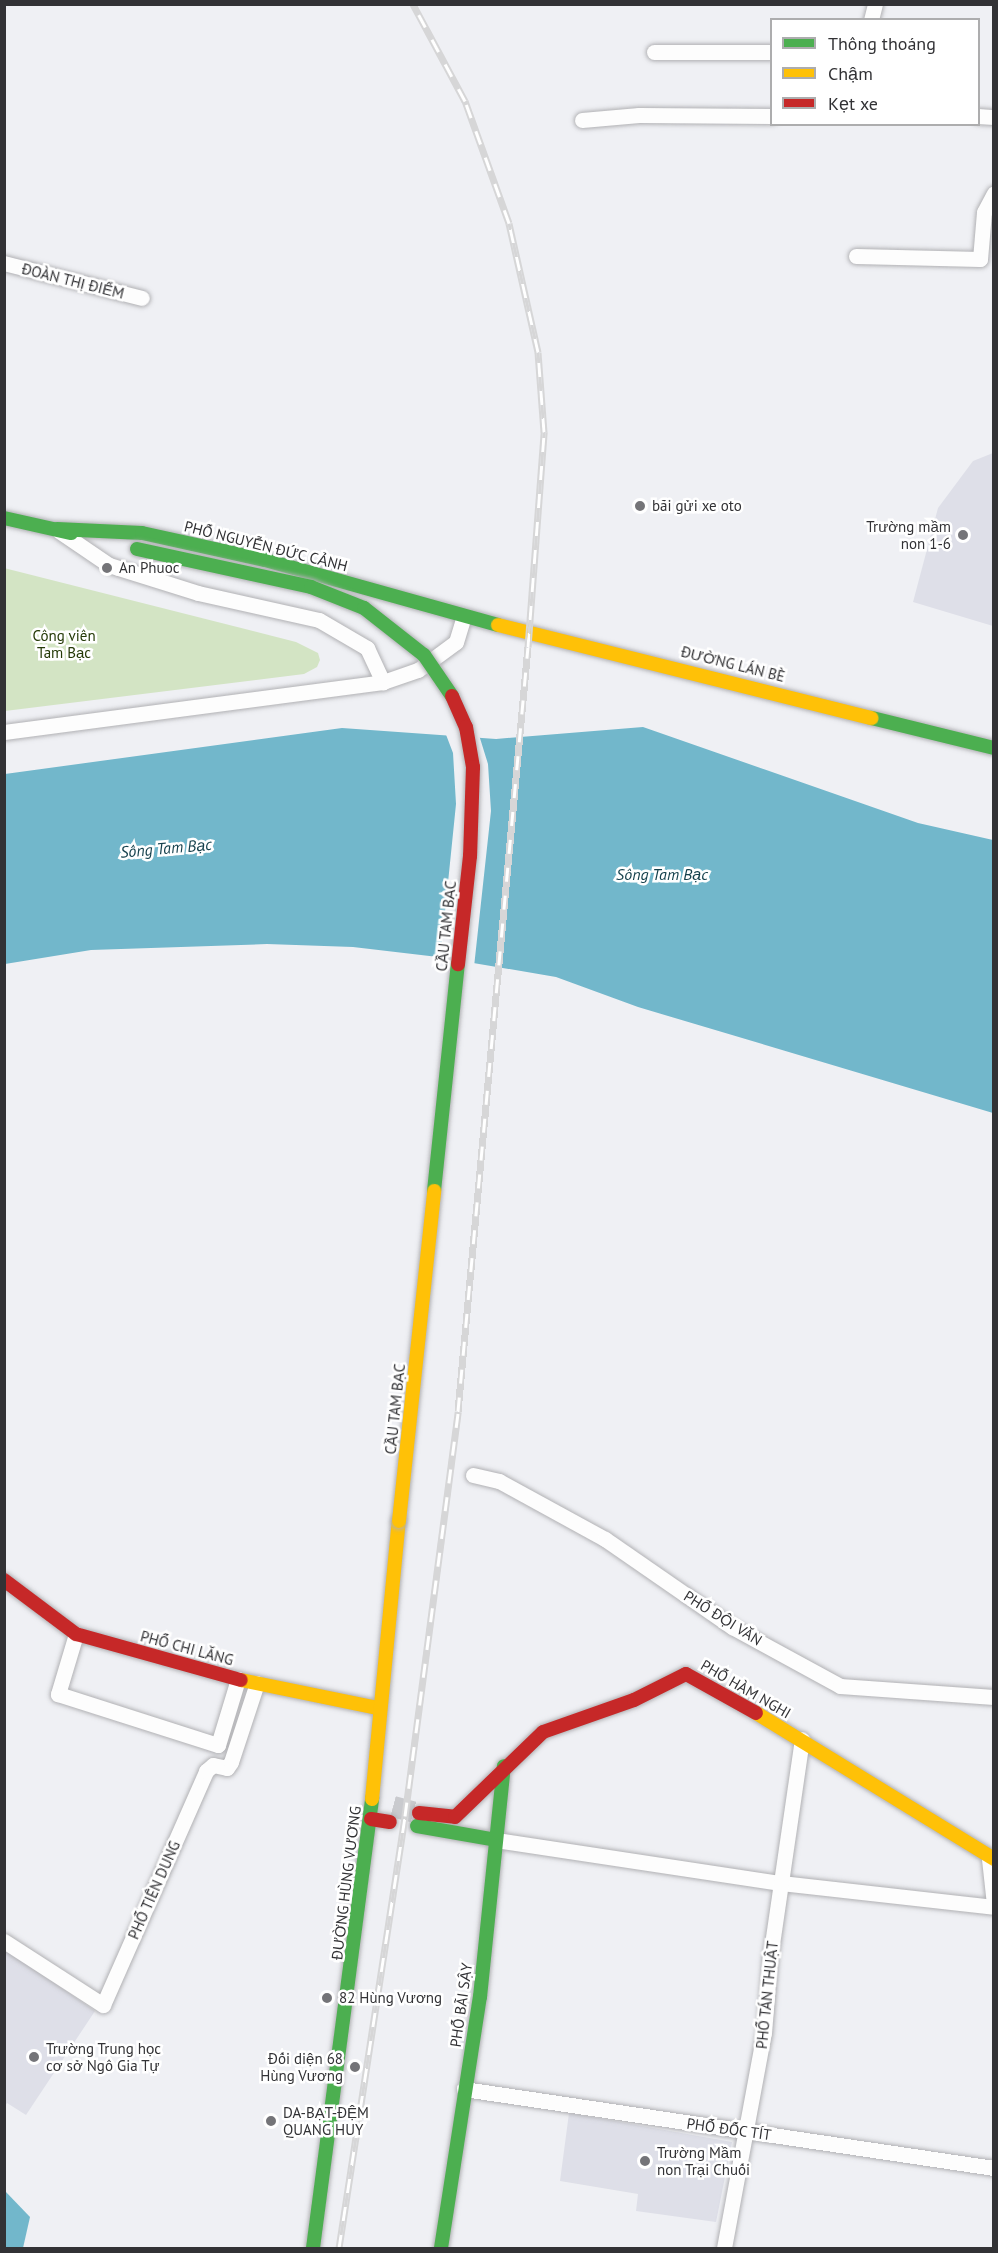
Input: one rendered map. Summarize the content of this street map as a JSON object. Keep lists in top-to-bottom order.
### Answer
{
  "streets": {
    "main road": [
      "PHỐ NGUYỄN ĐỨC CẢNH",
      "ĐƯỜNG LÁN BÈ",
      "CẦU TAM BẠC",
      "PHỐ CHI LĂNG",
      "PHỐ HÀM NGHI",
      "ĐƯỜNG HÙNG VƯƠNG",
      "PHỐ BÃI SẬY"
    ],
    "street": [
      "ĐOÀN THỊ ĐIỂM",
      "PHỐ ĐỘI VĂN",
      "PHỐ TIÊN DUNG",
      "PHỐ TÁN THUẬT",
      "PHỐ ĐỐC TÍT"
    ]
  },
  "crossings": [
    ["PHỐ NGUYỄN ĐỨC CẢNH", "ĐƯỜNG LÁN BÈ"],
    ["PHỐ NGUYỄN ĐỨC CẢNH", "CẦU TAM BẠC"],
    ["CẦU TAM BẠC", "ĐƯỜNG HÙNG VƯƠNG"],
    ["PHỐ CHI LĂNG", "ĐƯỜNG HÙNG VƯƠNG"],
    ["PHỐ CHI LĂNG", "PHỐ TIÊN DUNG"],
    ["PHỐ HÀM NGHI", "PHỐ TÁN THUẬT"],
    ["PHỐ HÀM NGHI", "PHỐ BÃI SẬY"],
    ["PHỐ TÁN THUẬT", "PHỐ ĐỐC TÍT"],
    ["PHỐ BÃI SẬY", "PHỐ ĐỐC TÍT"]
  ],
  "water": ["Sông Tam Bạc"],
  "parks": ["Công viên Tam Bạc"],
  "places": [
    "bãi gửi xe oto",
    "Trường mầm non 1-6",
    "An Phuoc",
    "82 Hùng Vương",
    "Trường Trung học cơ sở Ngô Gia Tự",
    "Đối diện 68 Hùng Vương",
    "DA-BẠT-ĐỆM QUANG HUY",
    "Trường Mầm non Trại Chuối"
  ],
  "legend": ["Thông thoáng", "Chậm", "Kẹt xe"]
}
